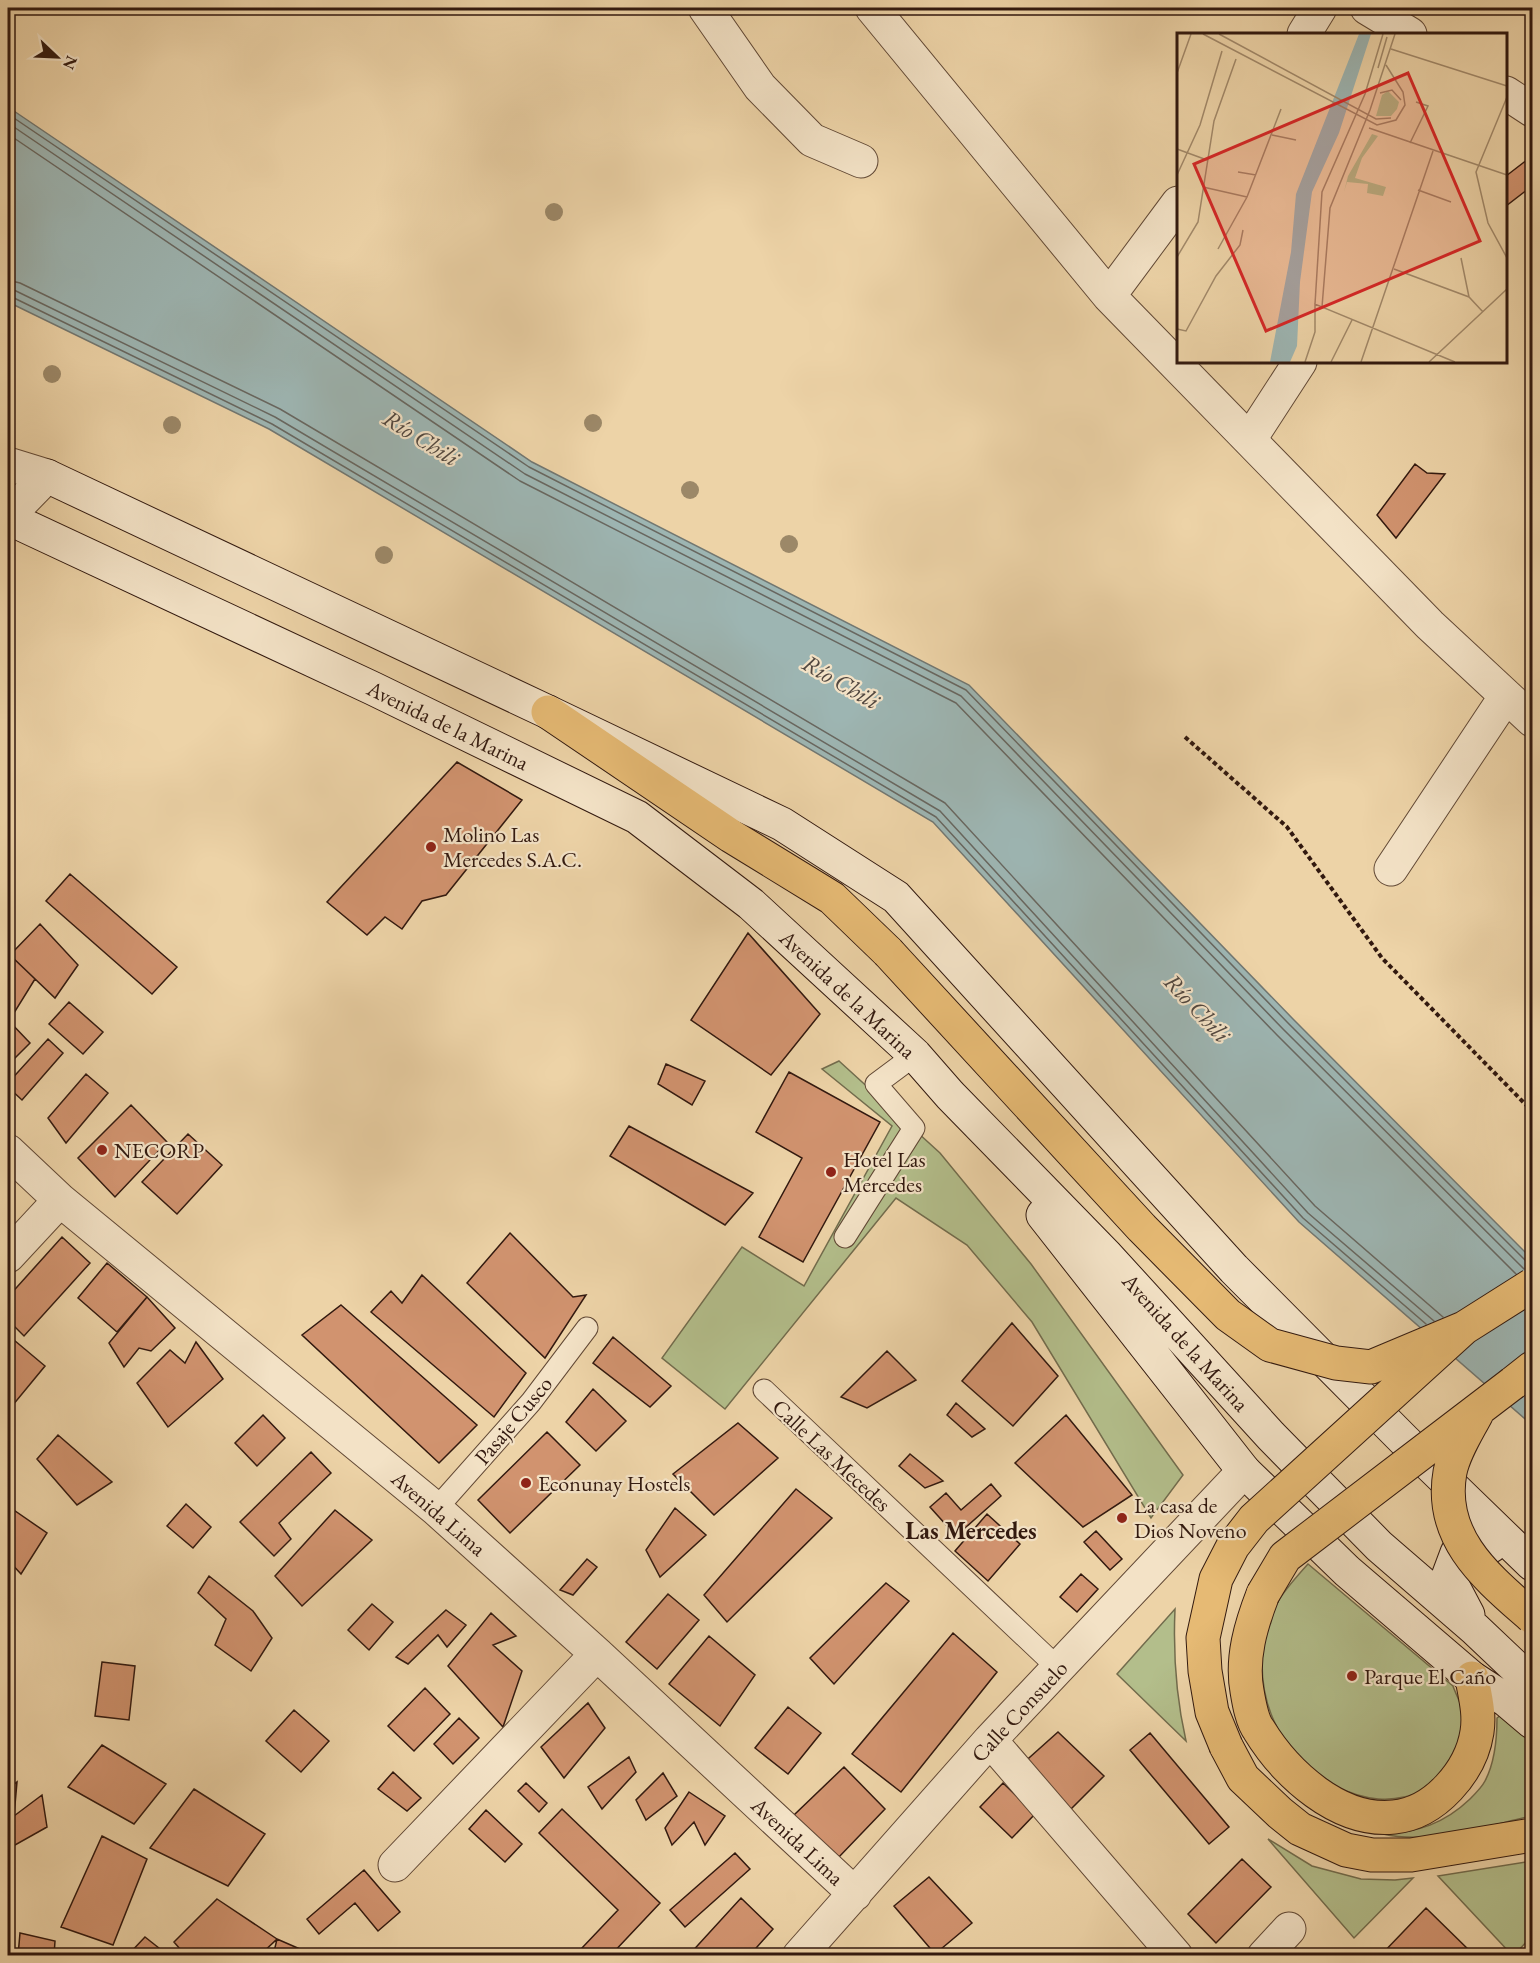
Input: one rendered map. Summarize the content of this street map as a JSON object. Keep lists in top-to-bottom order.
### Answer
{
  "streets": {
    "main road": ["Avenida de la Marina", "Avenida Lima", "Calle Consuelo"],
    "lane": ["Pasaje Cusco", "Calle Las Mecedes"]
  },
  "crossings": [
    ["Pasaje Cusco", "Avenida Lima"],
    ["Calle Las Mecedes", "Calle Consuelo"],
    ["Avenida Lima", "Calle Consuelo"]
  ],
  "districts": ["Las Mercedes"],
  "water": ["Río Chili"],
  "places": [
    "Molino Las Mercedes S.A.C.",
    "NECORP",
    "Hotel Las Mercedes",
    "Econunay Hostels",
    "La casa de Dios Noveno",
    "Parque El Caño"
  ],
  "north": "bottom right"
}
